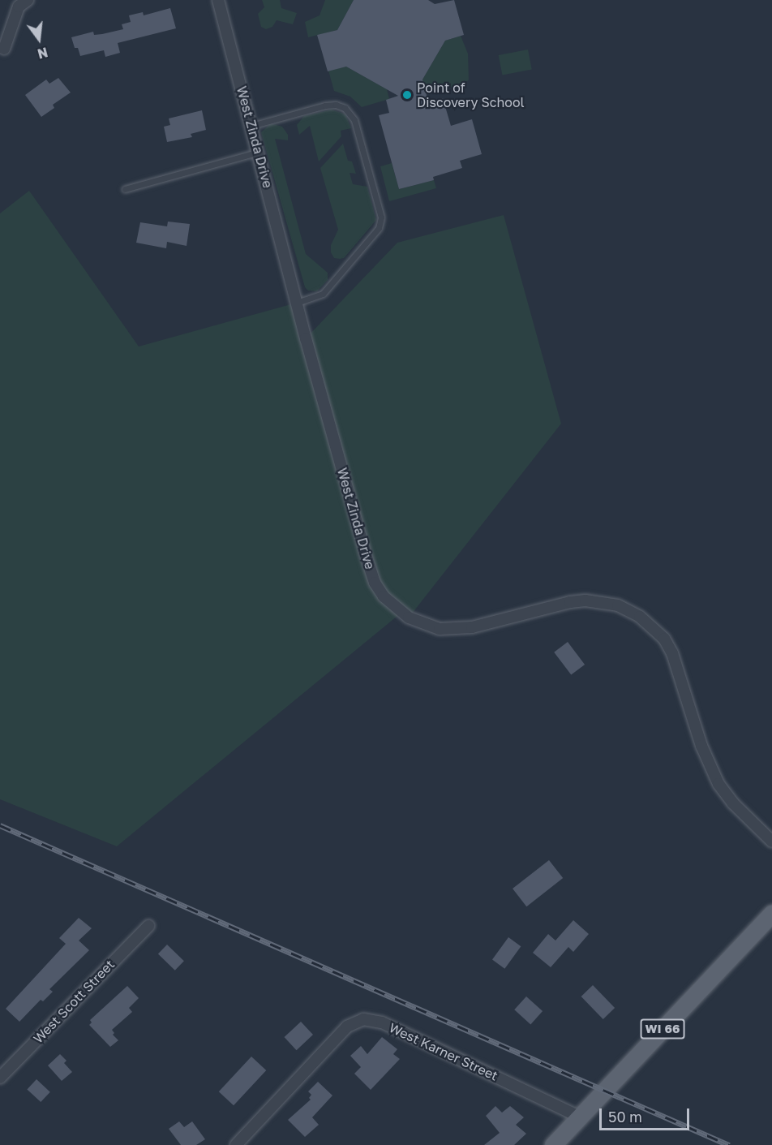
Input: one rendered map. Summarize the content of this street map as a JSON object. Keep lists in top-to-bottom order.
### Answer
{
  "streets": {
    "main road": ["WI 66"],
    "street": ["West Zinda Drive", "West Scott Street", "West Karner Street"]
  },
  "crossings": [
    ["WI 66", "West Karner Street"]
  ],
  "places": ["Point of Discovery School"],
  "scale_bar": "50 m",
  "north": "bottom"
}
